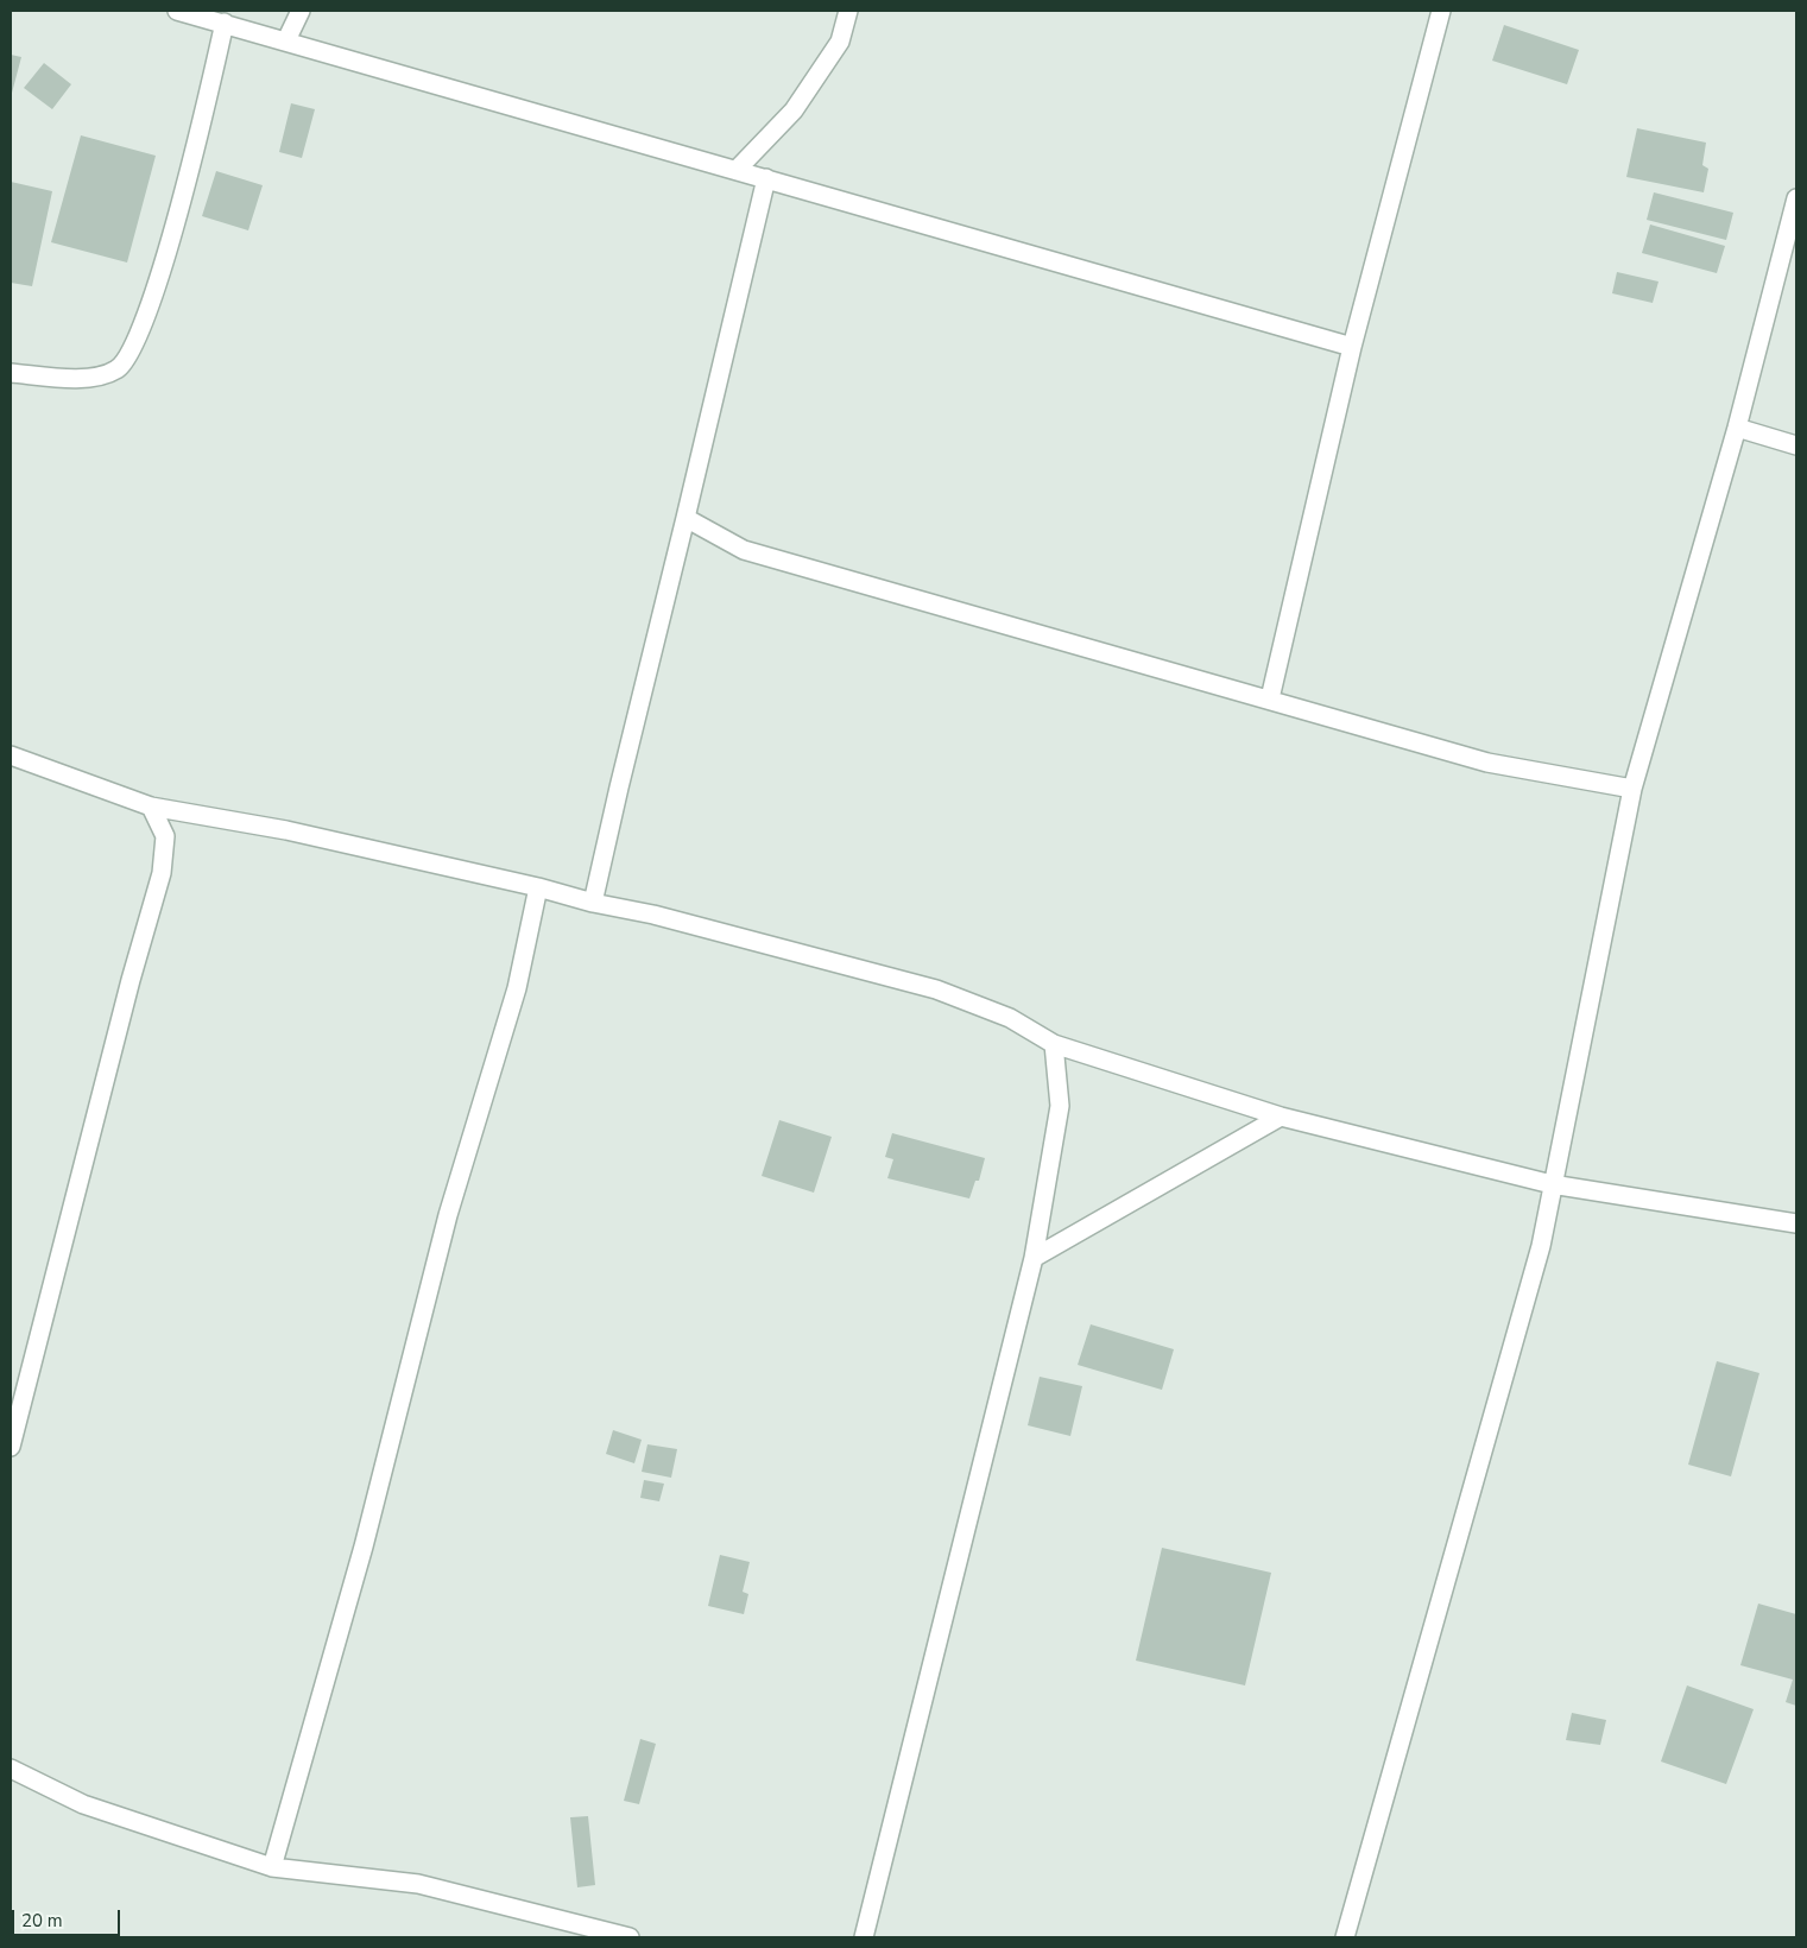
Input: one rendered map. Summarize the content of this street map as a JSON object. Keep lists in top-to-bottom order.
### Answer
{
  "scale_bar": "20 m"
}
